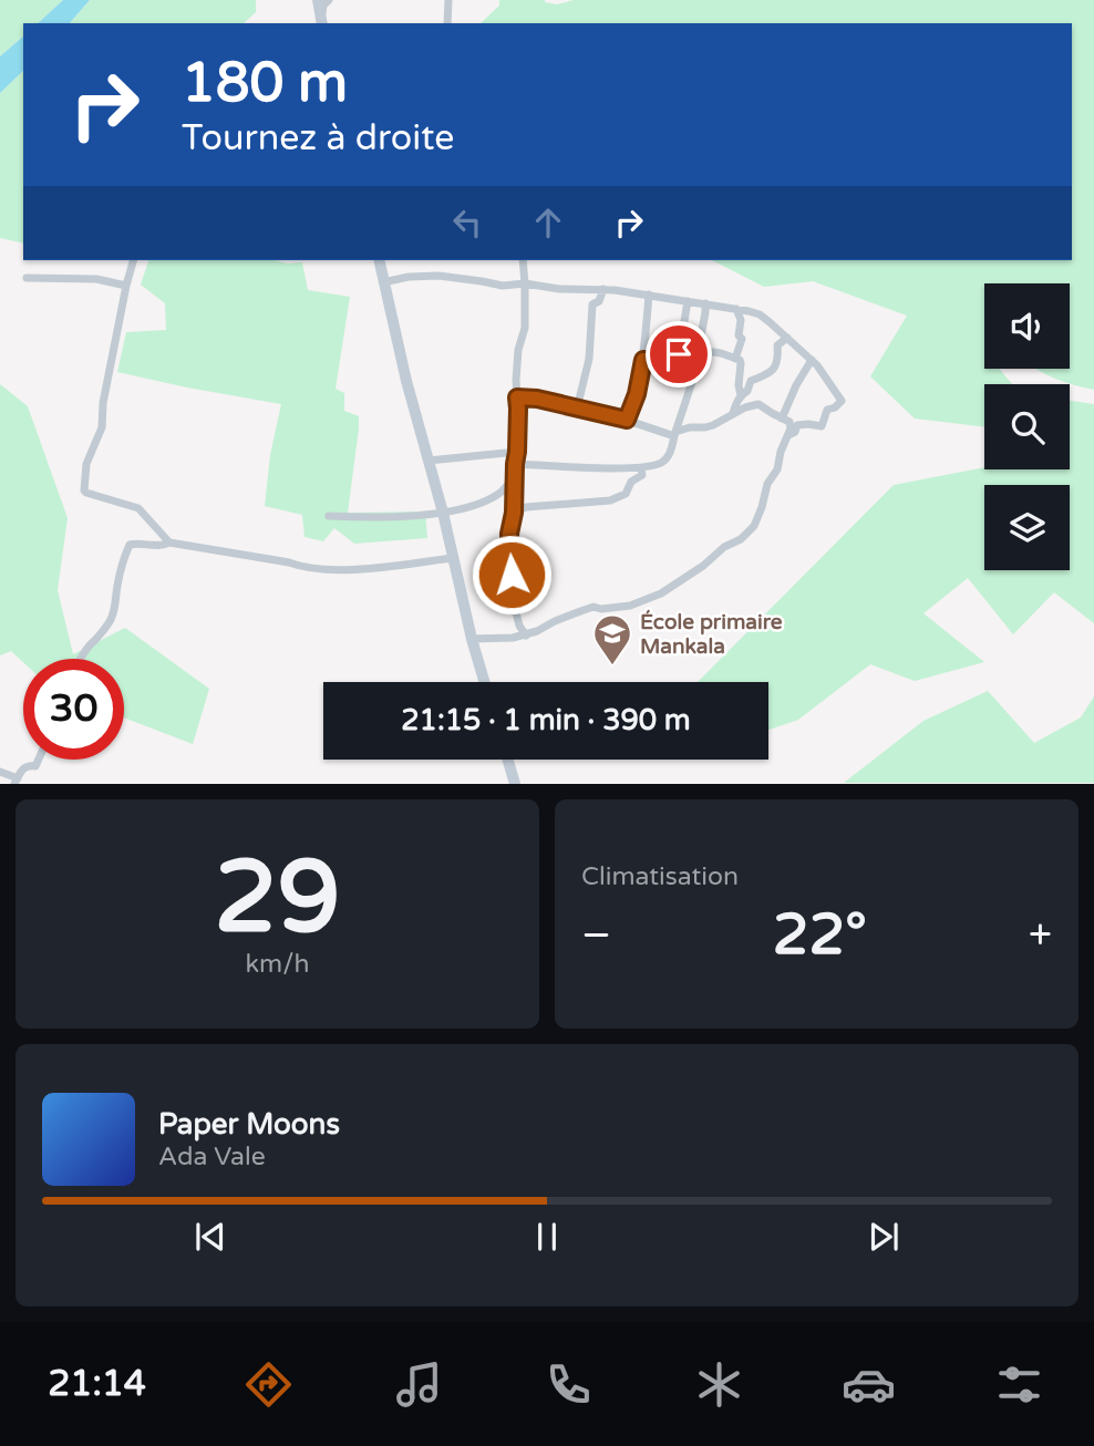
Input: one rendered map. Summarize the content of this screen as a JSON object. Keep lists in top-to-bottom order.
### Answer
{
  "places": {
    "school or university": ["École primaire Mankala"]
  },
  "page": {
    "turn": ["180 m", "Tournez à droite"],
    "limit": "30",
    "trip": "21:15 · 1 min · 390 m",
    "tile": [
      ["29", "km/h"],
      "Climatisation"
    ],
    "heat": ["−", "22°", "+"],
    "song": ["Paper Moons", "Ada Vale"],
    "tabs": "21:14"
  }
}
